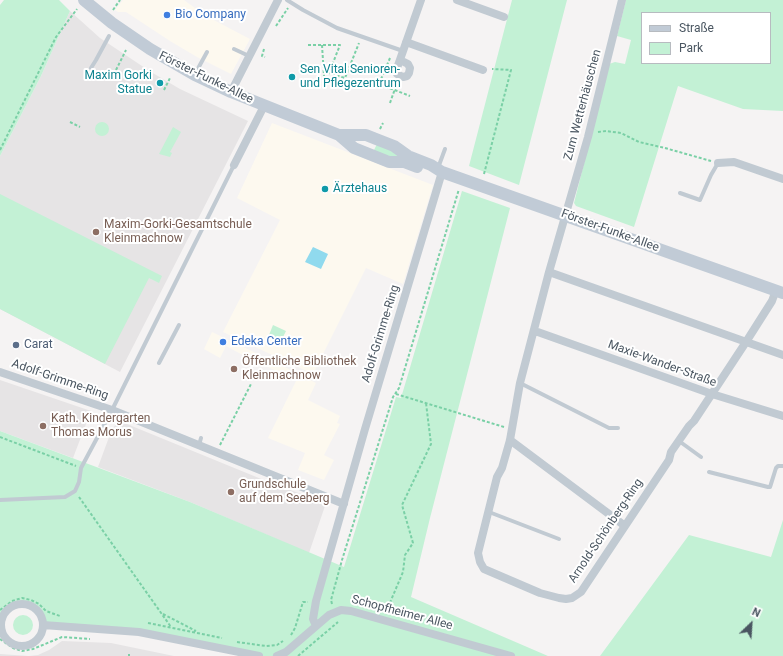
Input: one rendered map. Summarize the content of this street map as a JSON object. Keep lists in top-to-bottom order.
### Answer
{
  "streets": {
    "street": [
      "Förster-Funke-Allee",
      "Zum Wetterhäuschen",
      "Adolf-Grimme-Ring",
      "Maxie-Wander-Straße",
      "Arnold-Schönberg-Ring",
      "Schopfheimer Allee"
    ]
  },
  "crossings": [
    ["Förster-Funke-Allee", "Zum Wetterhäuschen"],
    ["Förster-Funke-Allee", "Adolf-Grimme-Ring"],
    ["Förster-Funke-Allee", "Arnold-Schönberg-Ring"],
    ["Zum Wetterhäuschen", "Arnold-Schönberg-Ring"],
    ["Adolf-Grimme-Ring", "Schopfheimer Allee"],
    ["Maxie-Wander-Straße", "Arnold-Schönberg-Ring"]
  ],
  "places": [
    "Bio Company",
    "Sen Vital Senioren- und Pflegezentrum",
    "Maxim Gorki Statue",
    "Ärztehaus",
    "Maxim-Gorki-Gesamtschule Kleinmachnow",
    "Edeka Center",
    "Carat",
    "Öffentliche Bibliothek Kleinmachnow",
    "Kath. Kindergarten Thomas Morus",
    "Grundschule auf dem Seeberg"
  ],
  "legend": ["Straße", "Park"],
  "north": "top right"
}
